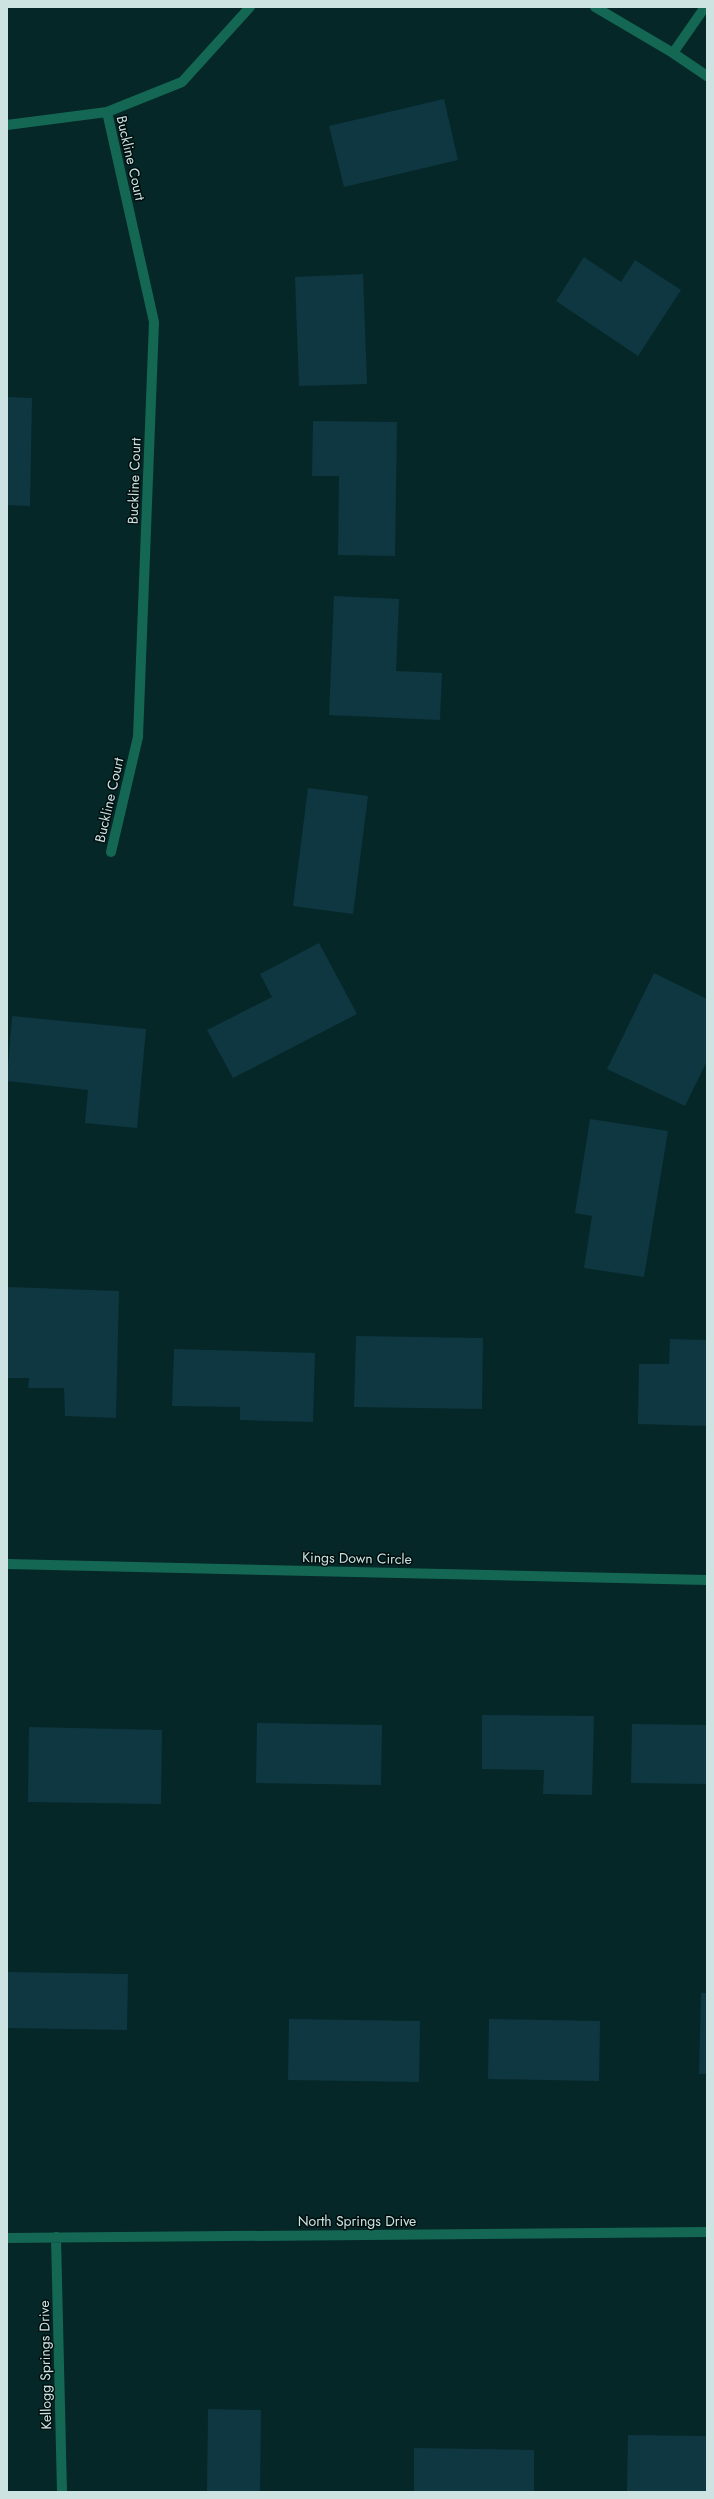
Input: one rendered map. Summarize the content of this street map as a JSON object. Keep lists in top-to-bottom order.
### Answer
{
  "streets": {
    "street": [
      "Buckline Court",
      "Kings Down Circle",
      "North Springs Drive",
      "Kellogg Springs Drive"
    ]
  },
  "crossings": [
    ["North Springs Drive", "Kellogg Springs Drive"]
  ]
}
